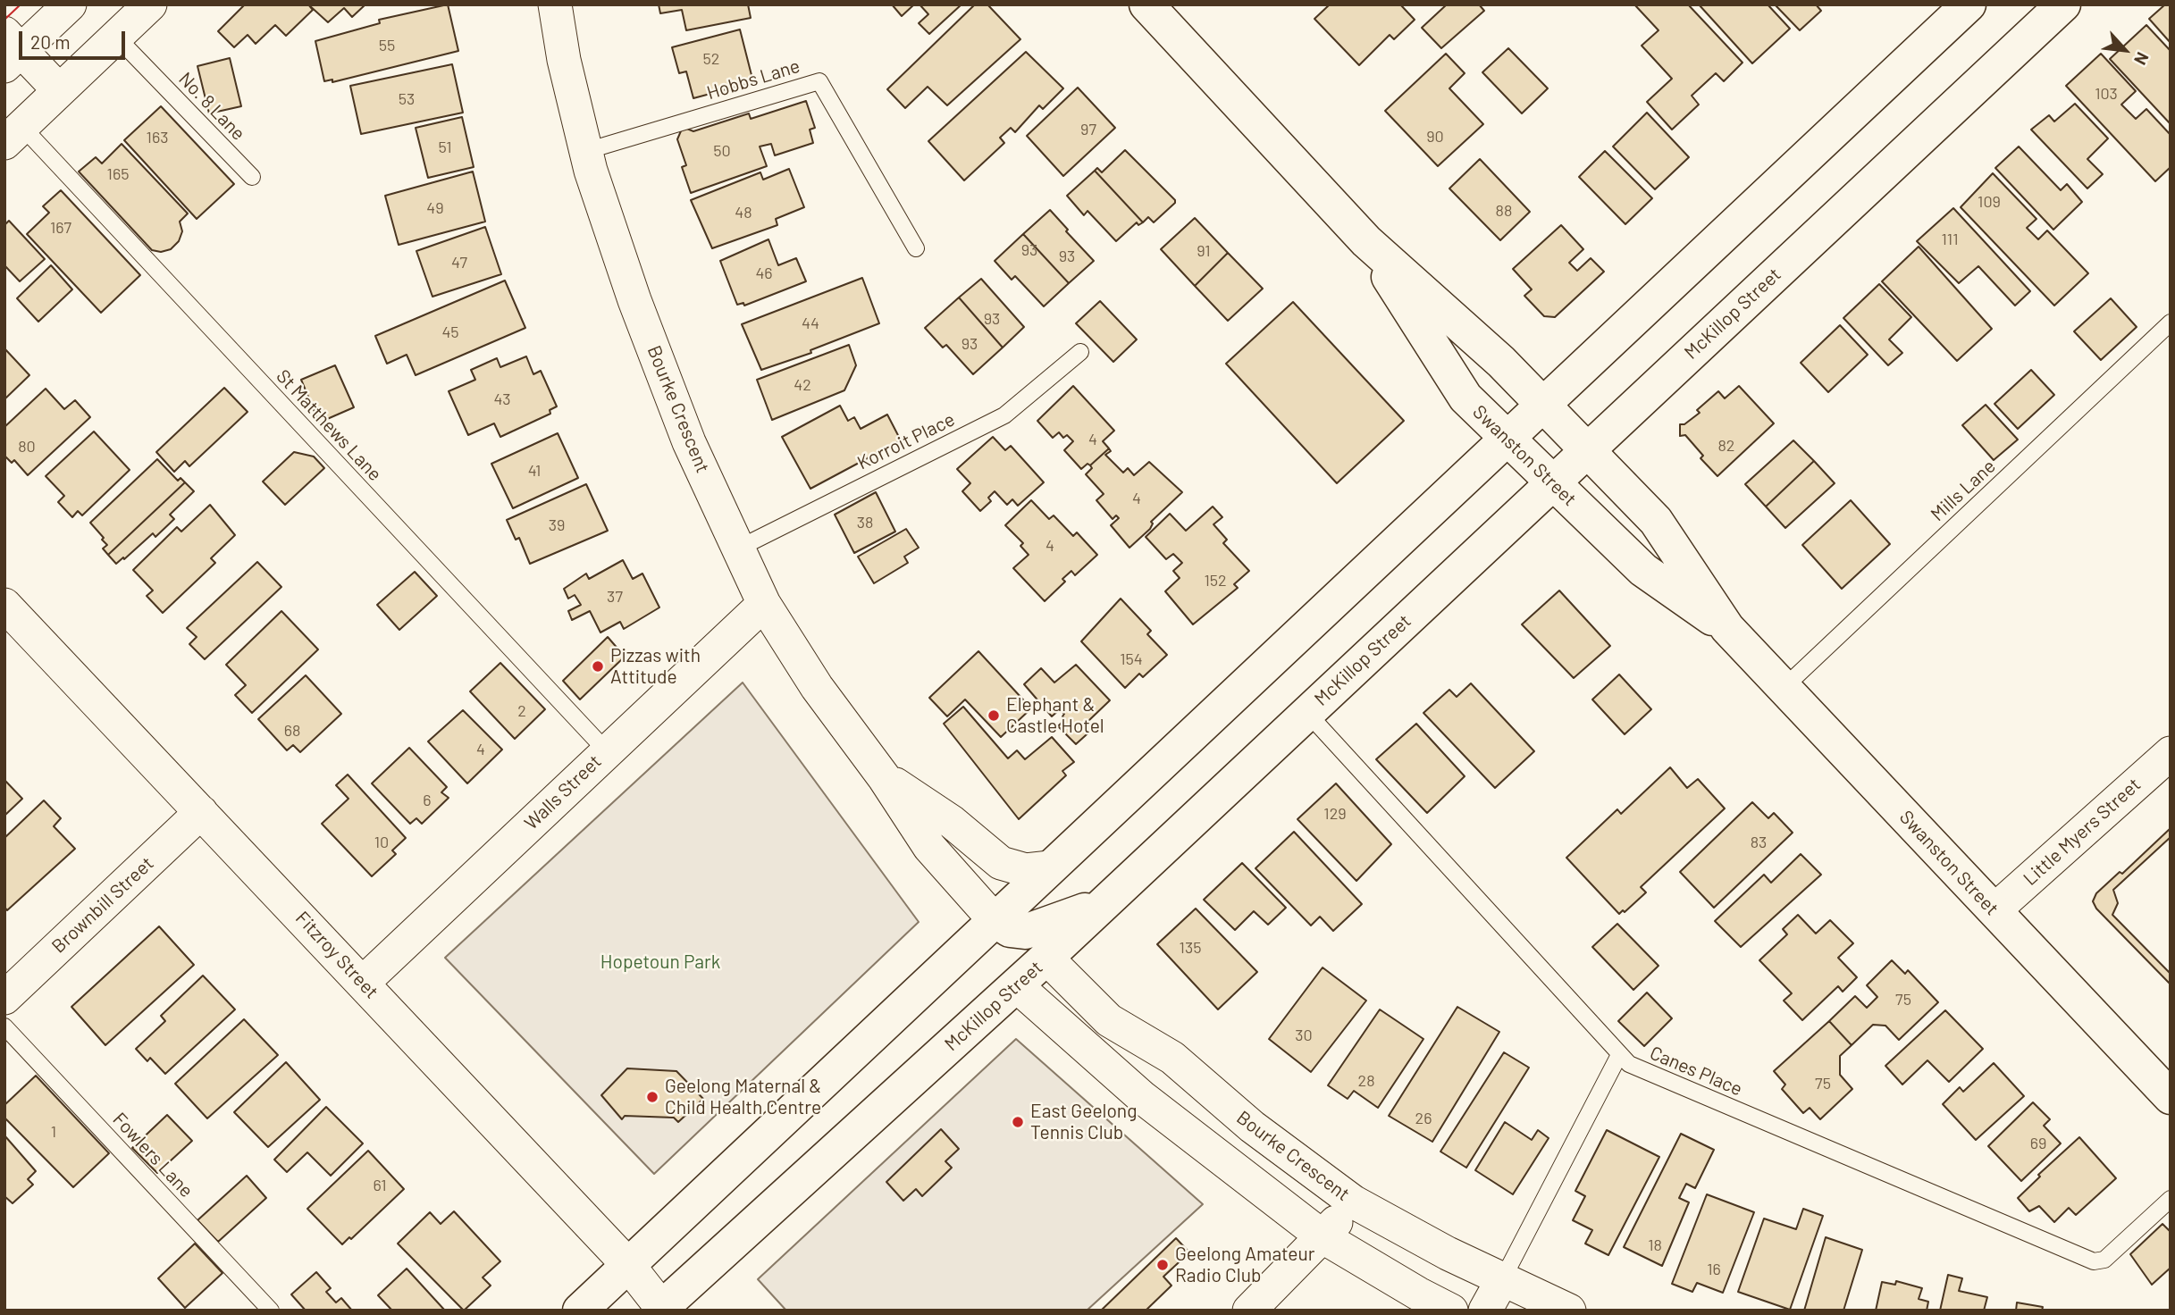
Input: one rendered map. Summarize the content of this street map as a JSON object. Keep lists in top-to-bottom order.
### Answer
{
  "streets": {
    "main road": ["McKillop Street", "Swanston Street"],
    "street": [
      "Bourke Crescent",
      "Walls Street",
      "Little Myers Street",
      "Brownbill Street",
      "Fitzroy Street"
    ],
    "lane": [
      "Hobbs Lane",
      "No. 8 Lane",
      "St Matthews Lane",
      "Korroit Place",
      "Mills Lane",
      "Canes Place",
      "Fowlers Lane"
    ]
  },
  "crossings": [
    ["Hobbs Lane", "Bourke Crescent"],
    ["McKillop Street", "Bourke Crescent"],
    ["McKillop Street", "Swanston Street"],
    ["McKillop Street", "Fitzroy Street"],
    ["McKillop Street", "Canes Place"],
    ["Bourke Crescent", "Korroit Place"],
    ["Bourke Crescent", "Walls Street"],
    ["St Matthews Lane", "Walls Street"],
    ["Swanston Street", "Mills Lane"],
    ["Swanston Street", "Little Myers Street"],
    ["Walls Street", "Fitzroy Street"],
    ["Brownbill Street", "Fitzroy Street"]
  ],
  "parks": ["Hopetoun Park"],
  "places": [
    "Pizzas with Attitude",
    "Elephant & Castle Hotel",
    "Geelong Maternal & Child Health Centre",
    "East Geelong Tennis Club",
    "Geelong Amateur Radio Club"
  ],
  "house_numbers": [
    "55",
    "52",
    "103",
    "53",
    "97",
    "90",
    "163",
    "51",
    "50",
    "165",
    "109",
    "49",
    "88",
    "48",
    "167",
    "111",
    "93",
    "91",
    "93",
    "47",
    "46",
    "93",
    "44",
    "45",
    "93",
    "42",
    "43",
    "4",
    "82",
    "80",
    "41",
    "4",
    "38",
    "39",
    "4",
    "152",
    "37",
    "154",
    "2",
    "68",
    "4",
    "6",
    "129",
    "10",
    "83",
    "135",
    "75",
    "30",
    "28",
    "75",
    "26",
    "1",
    "69",
    "61",
    "18",
    "16"
  ],
  "scale_bar": "20 m",
  "north": "bottom right"
}
